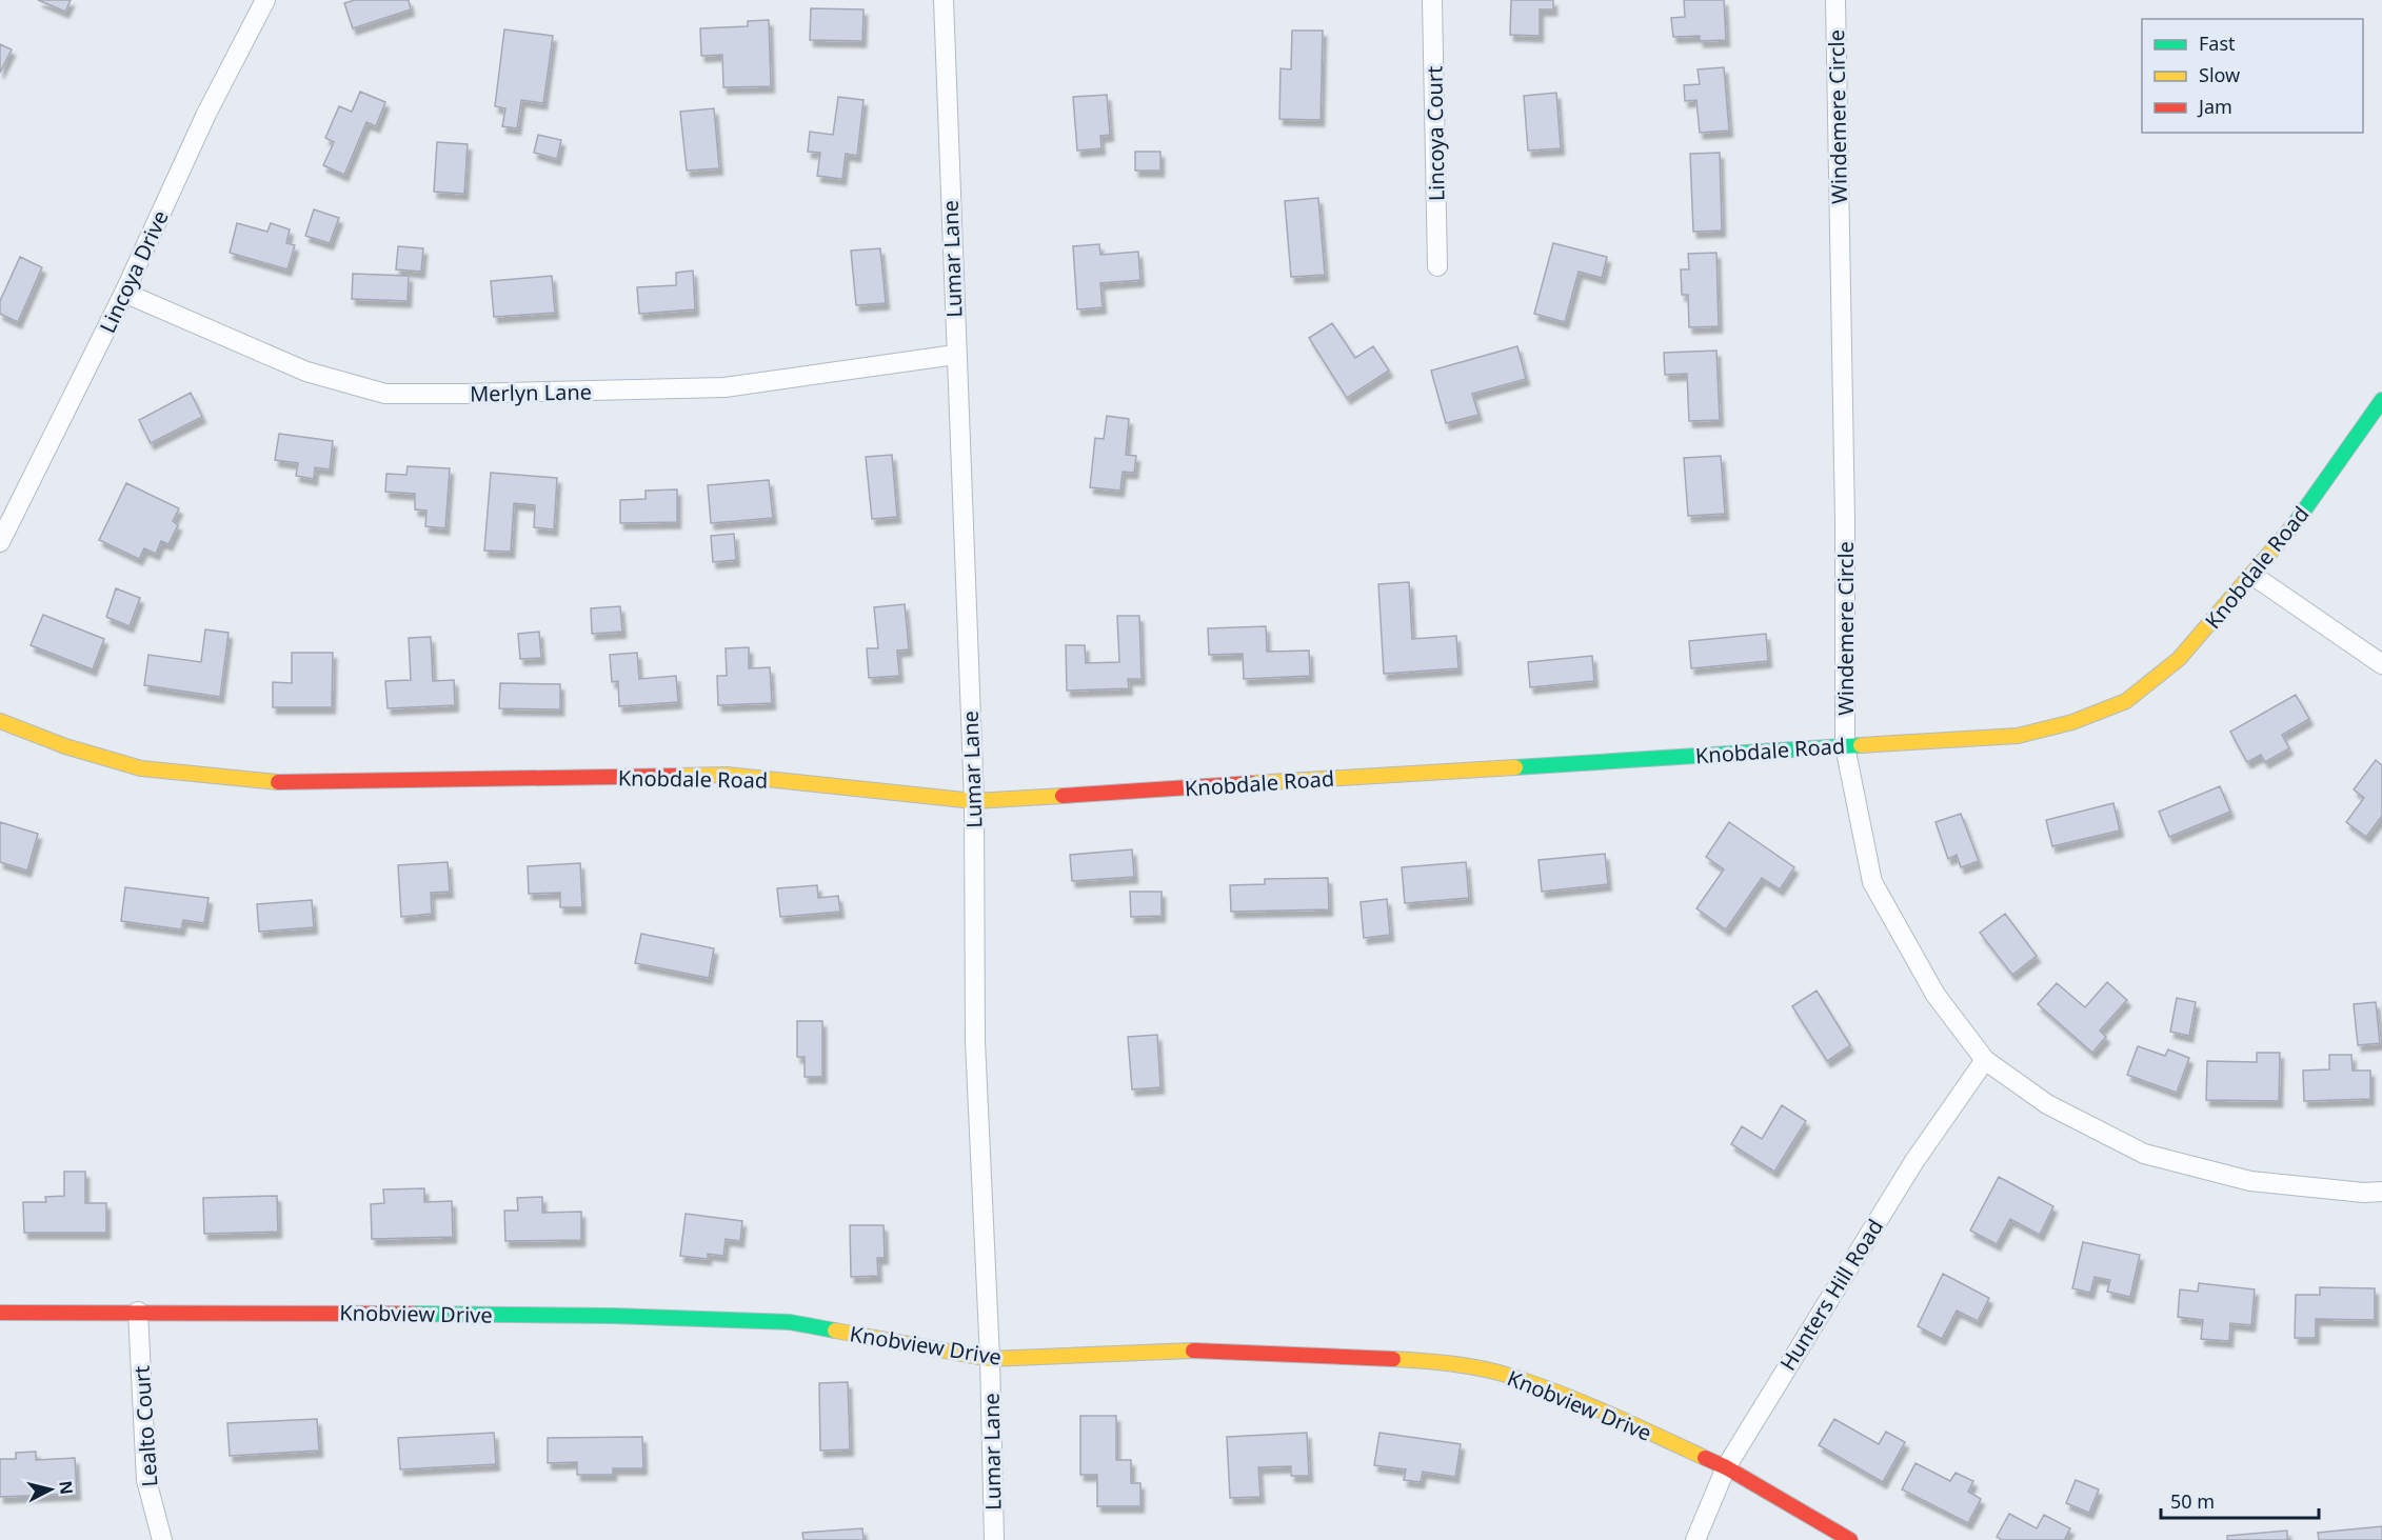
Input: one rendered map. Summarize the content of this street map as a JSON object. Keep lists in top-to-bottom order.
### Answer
{
  "streets": {
    "street": [
      "Windemere Circle",
      "Lincoya Court",
      "Lumar Lane",
      "Lincoya Drive",
      "Merlyn Lane",
      "Knobdale Road",
      "Hunters Hill Road",
      "Knobview Drive",
      "Lealto Court"
    ]
  },
  "crossings": [
    ["Windemere Circle", "Knobdale Road"],
    ["Windemere Circle", "Hunters Hill Road"],
    ["Lumar Lane", "Merlyn Lane"],
    ["Lumar Lane", "Knobdale Road"],
    ["Lumar Lane", "Knobview Drive"],
    ["Lincoya Drive", "Merlyn Lane"],
    ["Hunters Hill Road", "Knobview Drive"],
    ["Knobview Drive", "Lealto Court"]
  ],
  "legend": ["Fast", "Slow", "Jam"],
  "scale_bar": "50 m",
  "north": "right"
}
